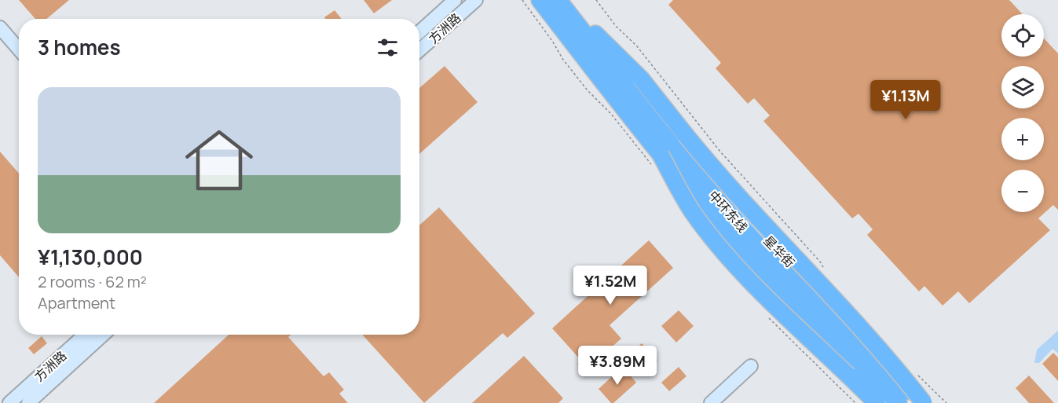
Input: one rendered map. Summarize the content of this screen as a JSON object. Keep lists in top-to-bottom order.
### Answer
{
  "streets": {
    "highway": ["中环东线"],
    "main road": ["方洲路", "星华街"]
  },
  "page": {
    "map_buttons": ["+", "−"],
    "heading": "3 homes",
    "list": [
      {
        "name": "¥1,130,000",
        "note": "2 rooms · 62 m² · Apartment"
      }
    ],
    "price": ["¥1.13M", "¥1.52M", "¥3.89M"]
  }
}
